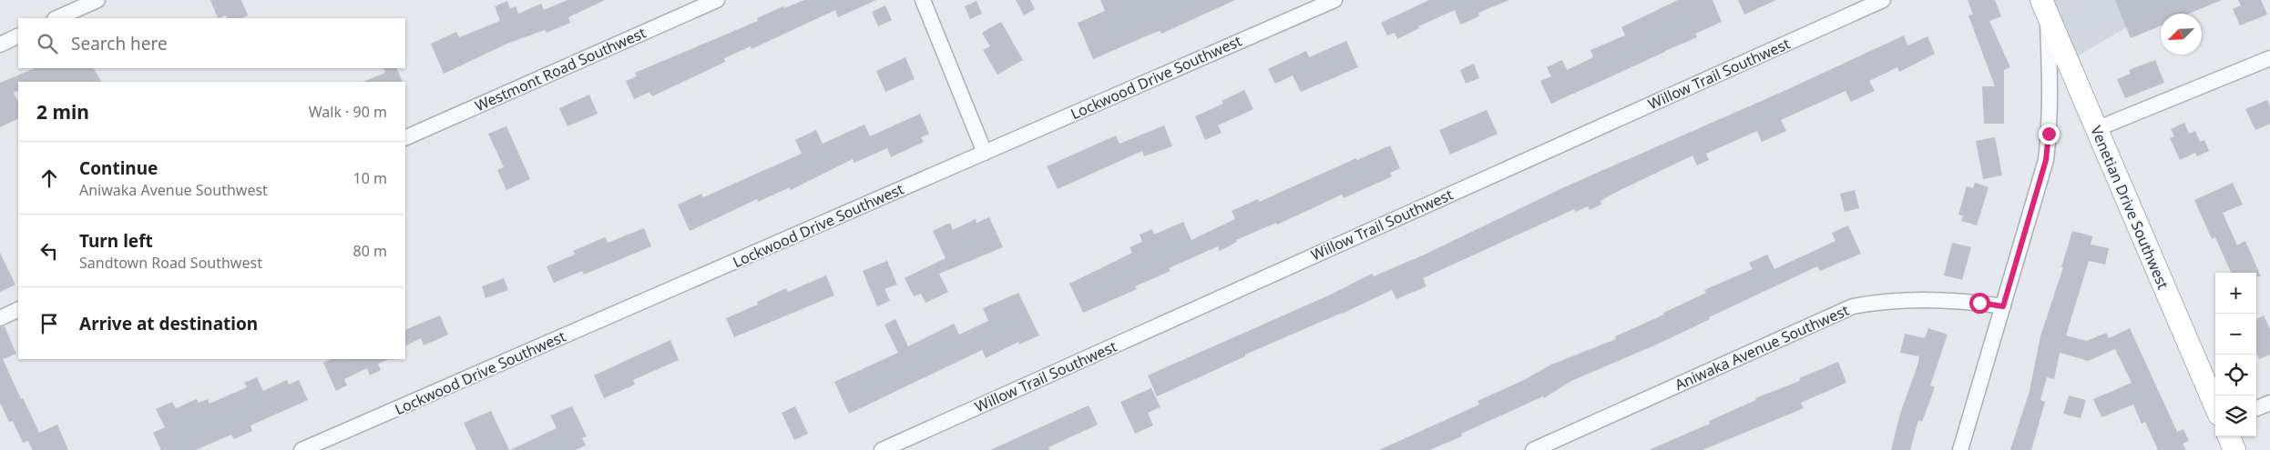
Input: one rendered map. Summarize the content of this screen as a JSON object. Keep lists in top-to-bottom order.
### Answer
{
  "streets": {
    "street": [
      "Westmont Road Southwest",
      "Willow Trail Southwest",
      "Lockwood Drive Southwest",
      "Venetian Drive Southwest",
      "Aniwaka Avenue Southwest"
    ]
  },
  "north": "bottom left",
  "page": {
    "search": "Search here",
    "heading": ["2 min", "Walk · 90 m"],
    "list": [
      ["Continue", "Aniwaka Avenue Southwest", "10 m"],
      ["Turn left", "Sandtown Road Southwest", "80 m"],
      "Arrive at destination"
    ],
    "map_buttons": ["+", "−"]
  }
}
